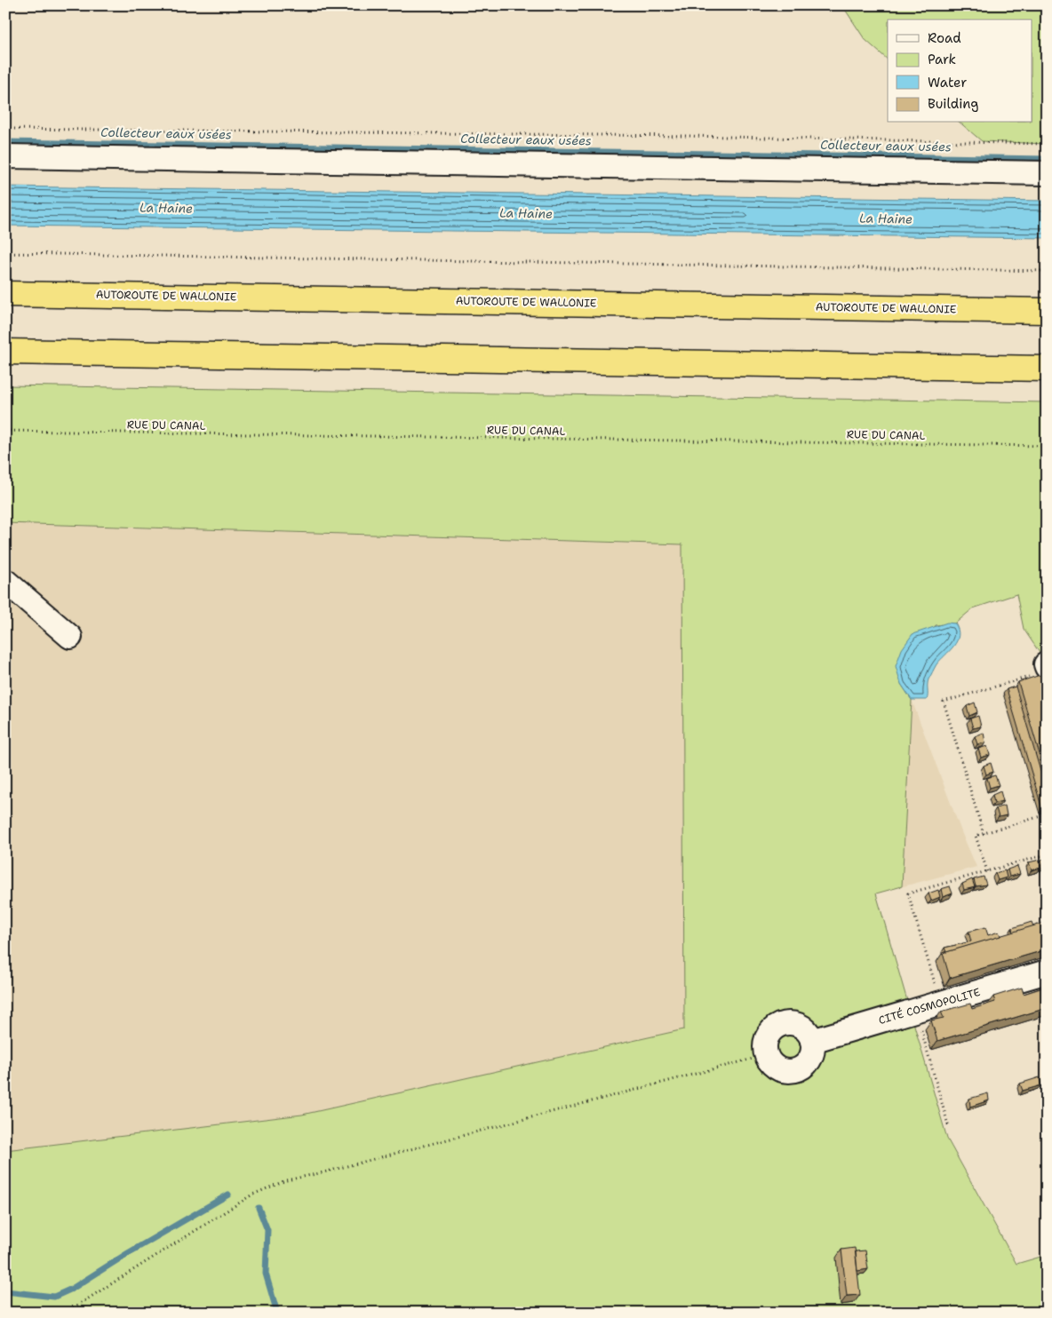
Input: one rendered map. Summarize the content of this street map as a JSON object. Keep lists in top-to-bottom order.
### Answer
{
  "streets": {
    "highway": ["AUTOROUTE DE WALLONIE"],
    "street": ["CITÉ COSMOPOLITE"],
    "path": ["RUE DU CANAL"]
  },
  "water": ["Collecteur eaux usées", "La Haine"],
  "legend": [
    "Road",
    "Park",
    "Water",
    "Building"
  ]
}
